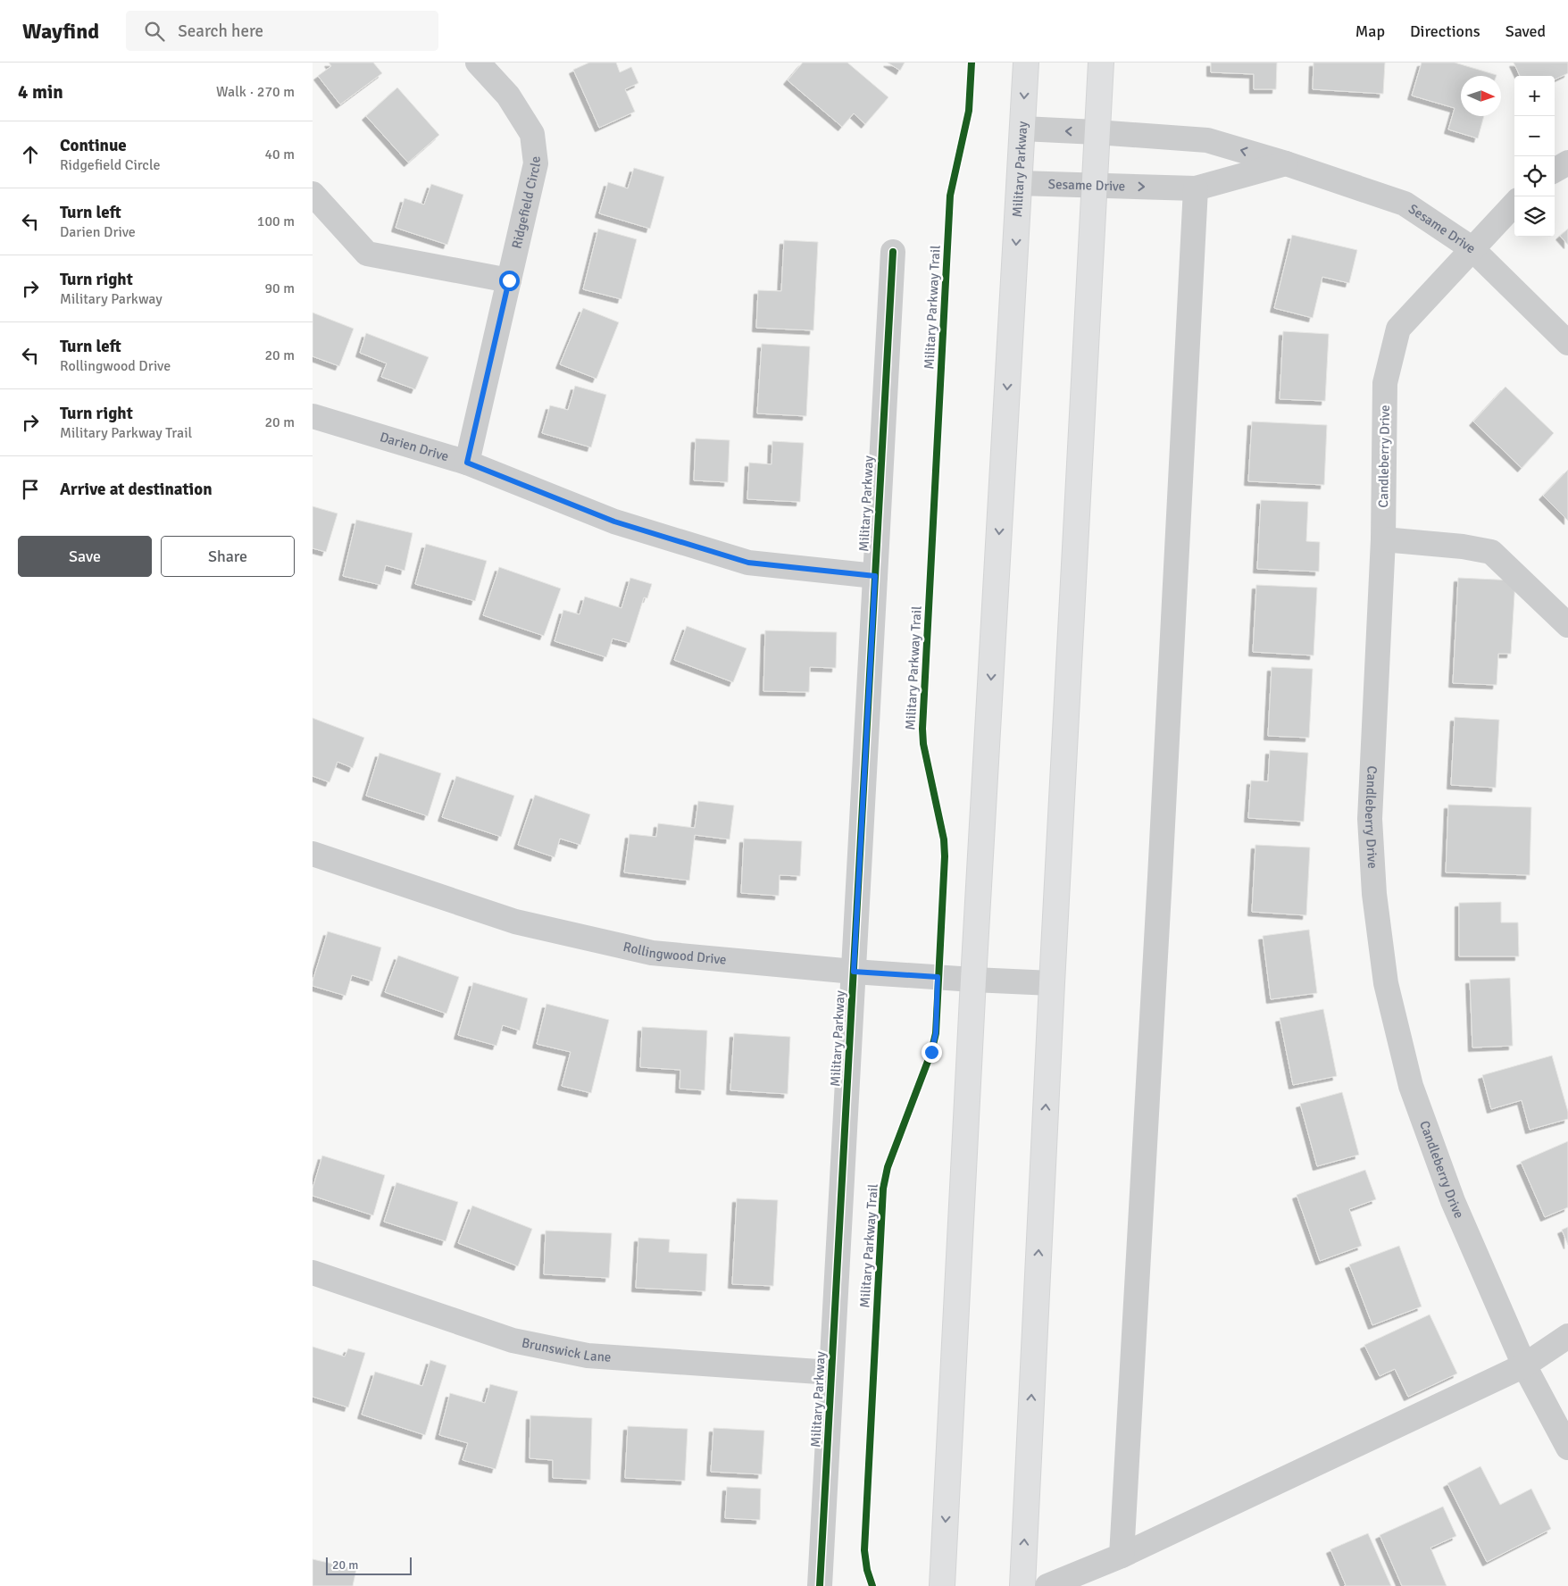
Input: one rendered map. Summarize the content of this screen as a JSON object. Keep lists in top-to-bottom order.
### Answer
{
  "streets": {
    "main road": ["Military Parkway"],
    "street": [
      "Sesame Drive",
      "Ridgefield Circle",
      "Darien Drive",
      "Candleberry Drive",
      "Rollingwood Drive",
      "Brunswick Lane"
    ],
    "cycle path": ["Military Parkway Trail"]
  },
  "crossings": [
    ["Military Parkway", "Sesame Drive"],
    ["Military Parkway", "Darien Drive"],
    ["Military Parkway", "Rollingwood Drive"],
    ["Military Parkway", "Brunswick Lane"],
    ["Sesame Drive", "Candleberry Drive"],
    ["Ridgefield Circle", "Darien Drive"]
  ],
  "scale_bar": "20 m",
  "north": "right",
  "page": {
    "header": "Wayfind",
    "search": "Search here",
    "nav": ["Map", "Directions", "Saved"],
    "heading": ["4 min", "Walk · 270 m"],
    "map_buttons": ["+", "−"],
    "list": [
      ["Continue", "Ridgefield Circle", "40 m"],
      ["Turn left", "Darien Drive", "100 m"],
      ["Turn right", "Military Parkway", "90 m"],
      ["Turn left", "Rollingwood Drive", "20 m"],
      ["Turn right", "Military Parkway Trail", "20 m"],
      "Arrive at destination"
    ],
    "buttons": ["Save", "Share"],
    "scale": "20 m"
  }
}
